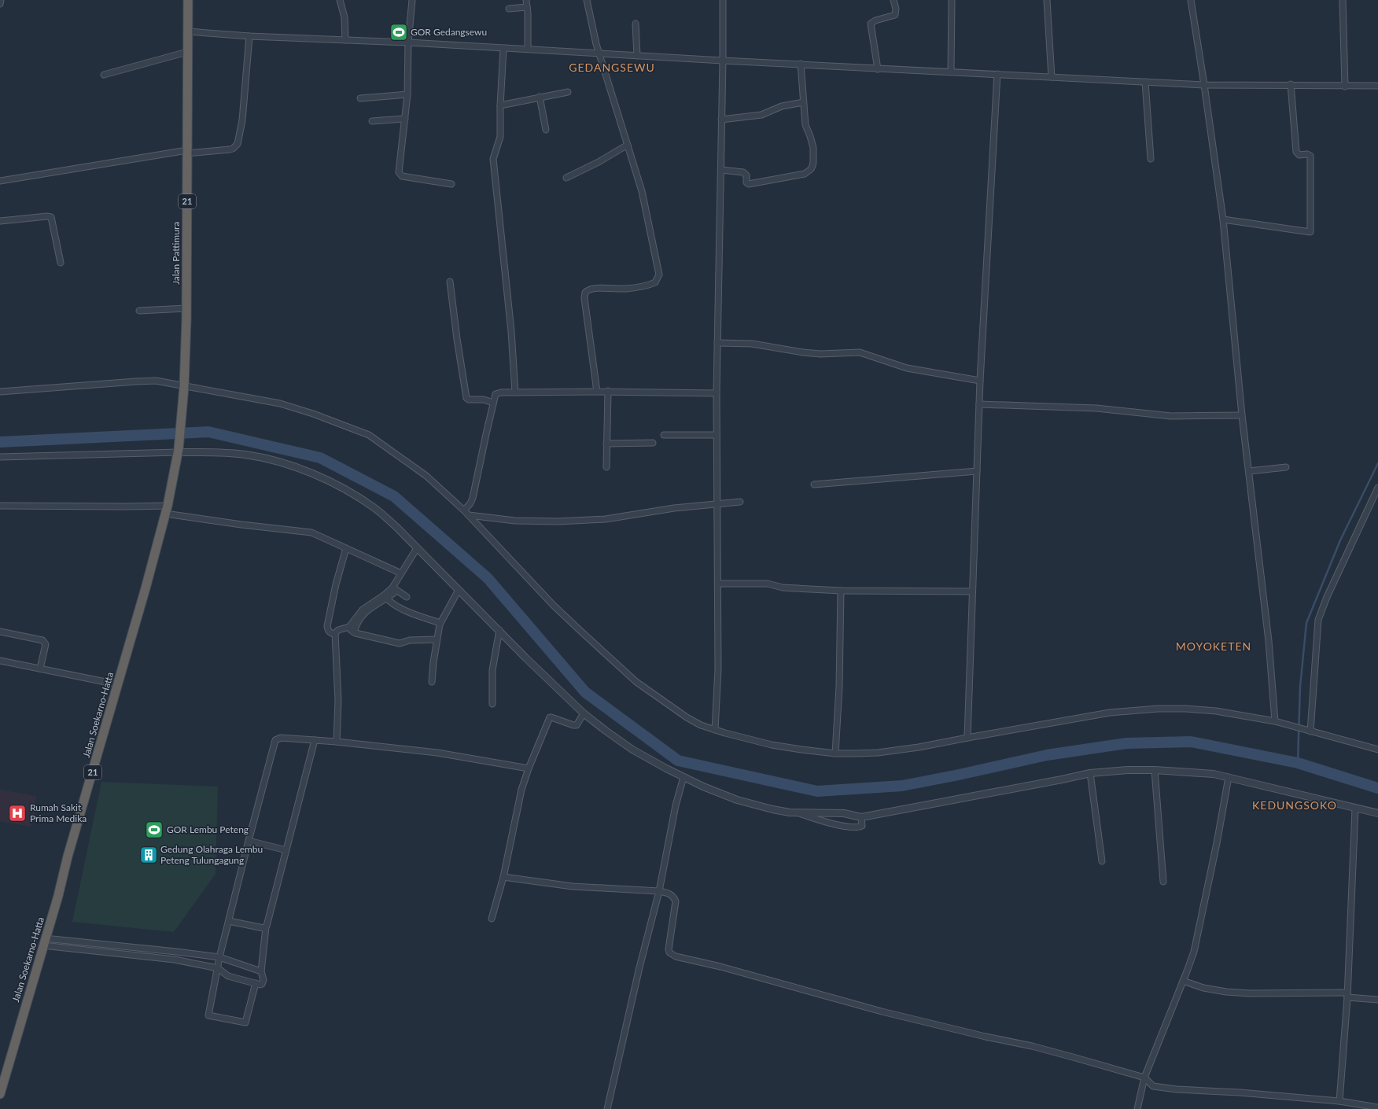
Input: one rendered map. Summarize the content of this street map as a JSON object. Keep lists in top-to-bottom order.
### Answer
{
  "streets": {
    "highway": ["21", "Jalan Pattimura", "Jalan Soekarno-Hatta"]
  },
  "crossings": [
    ["Jalan Pattimura", "Jalan Soekarno-Hatta"]
  ],
  "districts": ["GEDANGSEWU", "MOYOKETEN", "KEDUNGSOKO"],
  "places": {
    "sports": ["GOR Gedangsewu", "GOR Lembu Peteng"],
    "hospital": ["Rumah Sakit Prima Medika"],
    "building": ["Gedung Olahraga Lembu Peteng Tulungagung"]
  }
}
